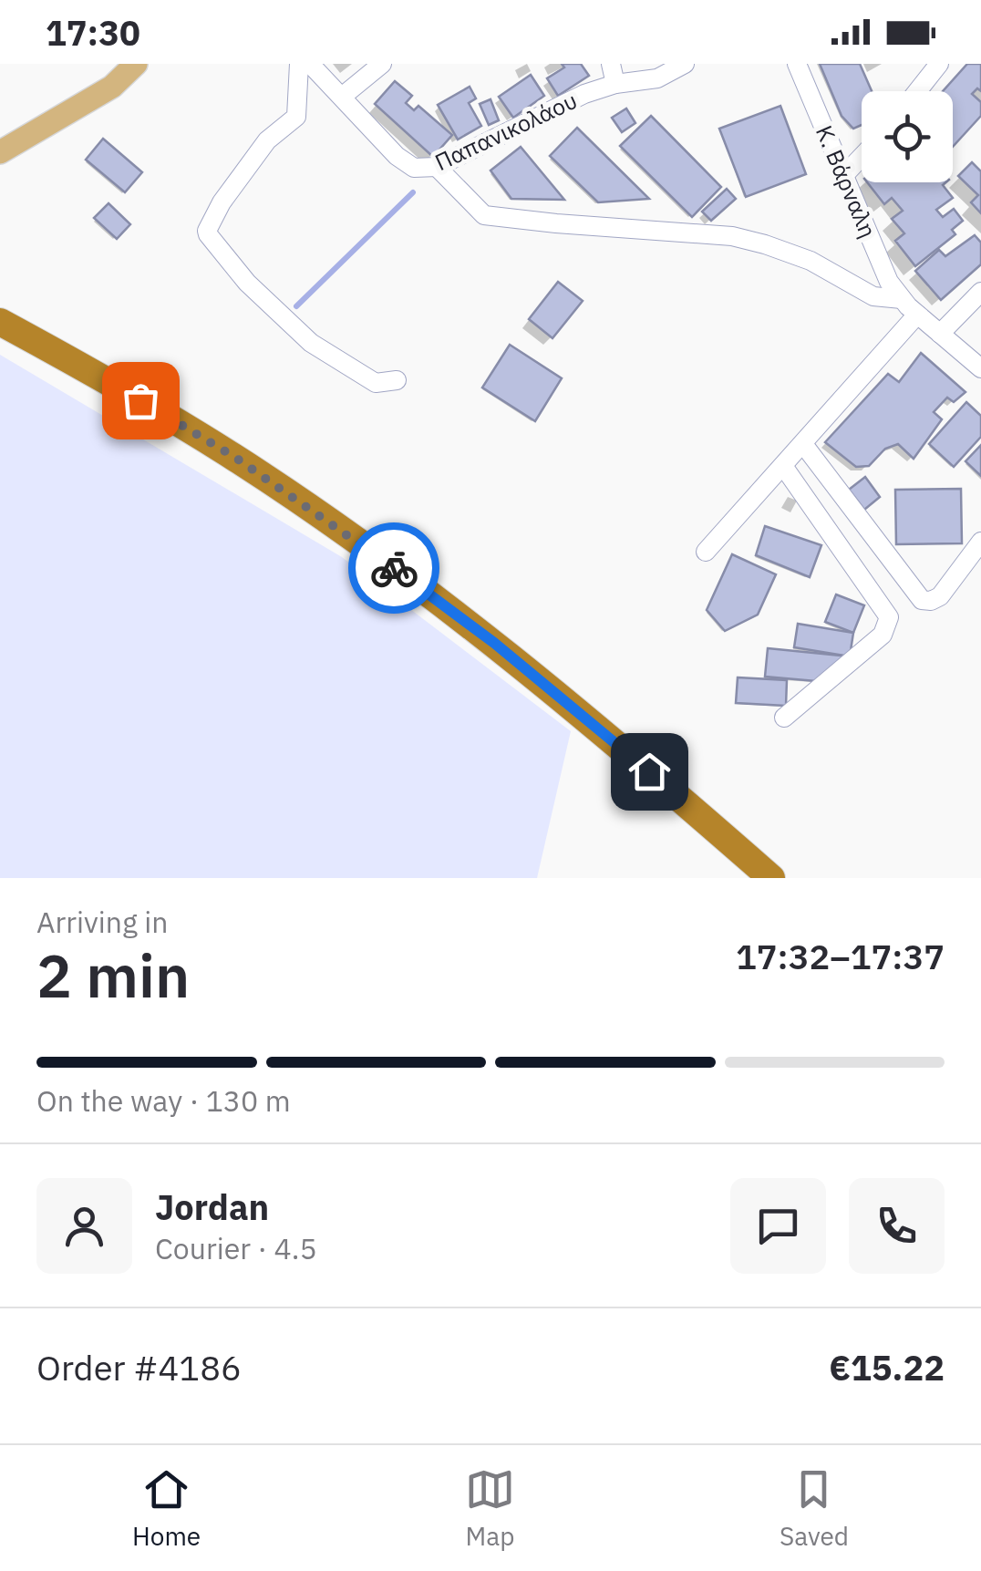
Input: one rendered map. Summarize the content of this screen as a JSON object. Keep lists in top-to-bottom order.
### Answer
{
  "streets": {
    "street": ["Παπανικολάου", "Κ. Βάρναλη"]
  },
  "page": {
    "status": "17:30",
    "heading": ["2 min", "Arriving in", "17:32–17:37"],
    "panel": [
      "Jordan",
      "Courier · 4.5",
      "Order #4186",
      "€15.22"
    ],
    "bar": "On the way · 130 m",
    "tabs": ["Home", "Map", "Saved"]
  }
}
